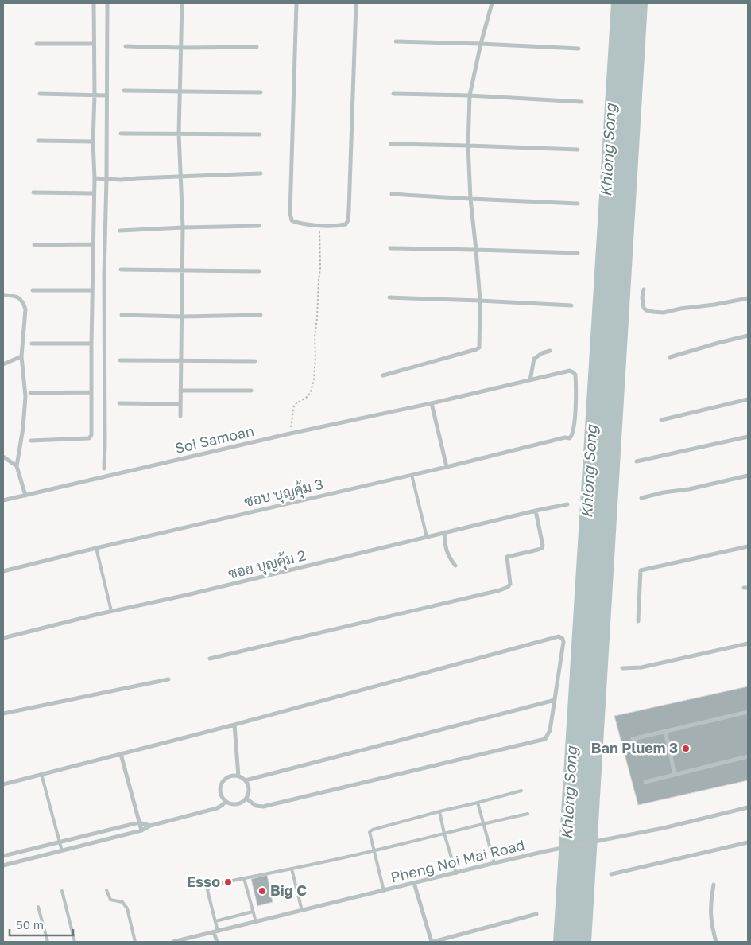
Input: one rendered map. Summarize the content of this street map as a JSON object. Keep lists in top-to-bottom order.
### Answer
{
  "streets": {
    "street": [
      "Soi Samoan",
      "ซอบ บุญคุ้ม 3",
      "ซอย บุญคุ้ม 2",
      "Pheng Noi Mai Road"
    ]
  },
  "crossings": [
    ["Soi Samoan", "ซอบ บุญคุ้ม 3"]
  ],
  "water": ["Khlong Song"],
  "places": ["Ban Pluem 3", "Esso", "Big C"],
  "scale_bar": "50 m"
}
